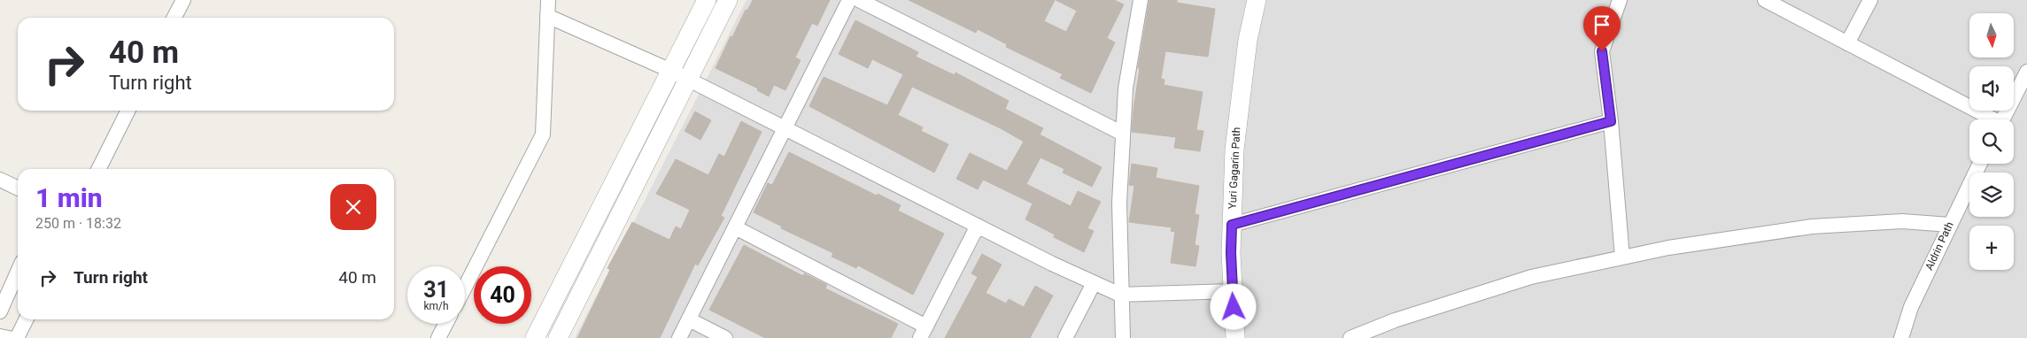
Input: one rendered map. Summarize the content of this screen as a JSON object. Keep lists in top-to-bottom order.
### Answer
{
  "streets": {
    "street": ["Yuri Gagarin Path", "Aldrin Path"]
  },
  "north": "bottom",
  "page": {
    "map_buttons": "+",
    "turn": ["40 m", "Turn right"],
    "heading": ["1 min", "250 m · 18:32"],
    "list": [
      {
        "name": "Turn right",
        "value": "40 m"
      }
    ],
    "speed": "31 km/h",
    "limit": "40"
  }
}
